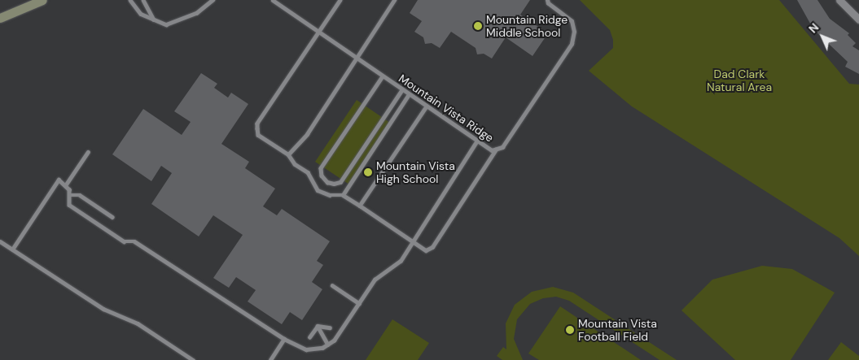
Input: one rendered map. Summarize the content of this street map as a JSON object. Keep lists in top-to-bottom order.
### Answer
{
  "streets": {
    "lane": ["Mountain Vista Ridge"]
  },
  "parks": ["Dad Clark Natural Area"],
  "places": ["Mountain Ridge Middle School", "Mountain Vista High School", "Mountain Vista Football Field"],
  "north": "top left"
}
